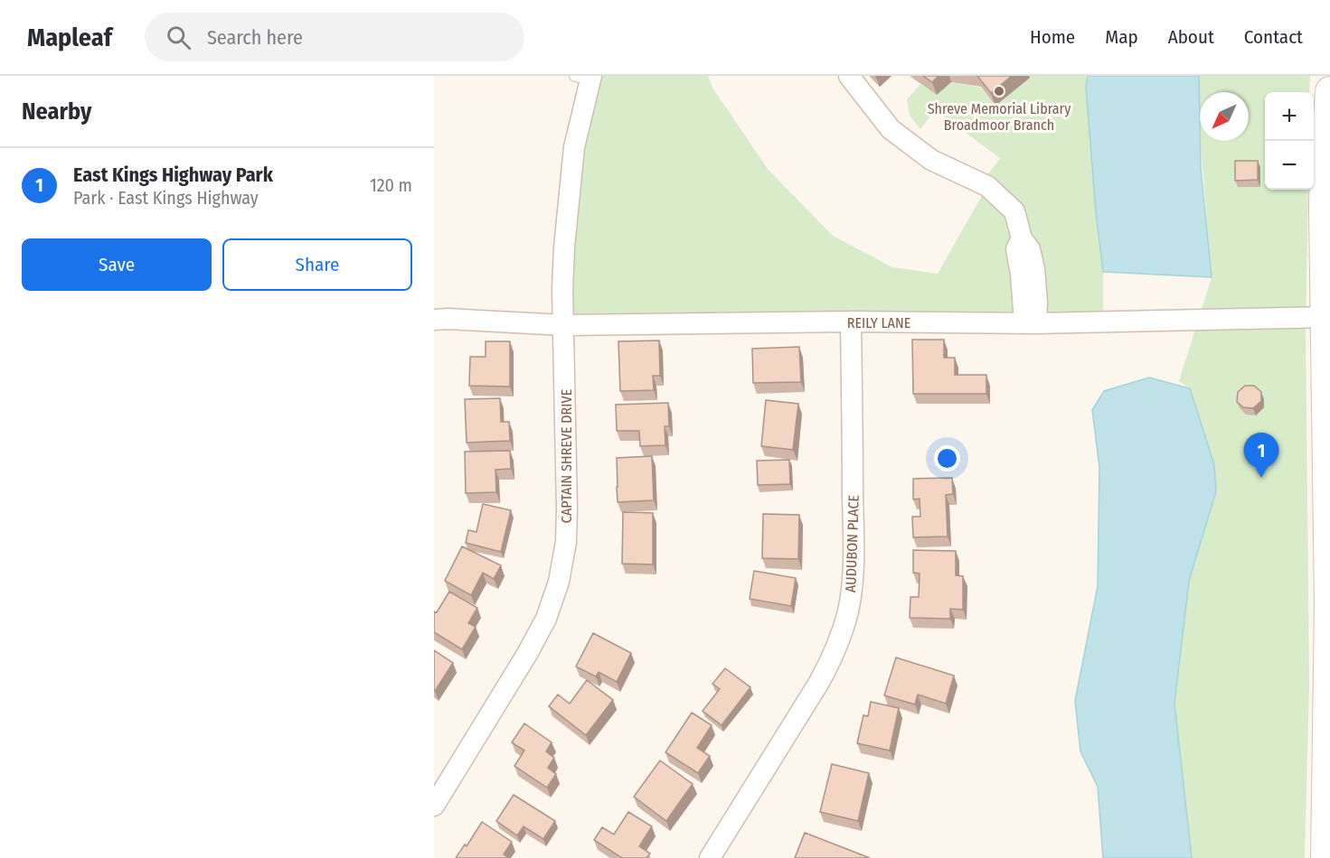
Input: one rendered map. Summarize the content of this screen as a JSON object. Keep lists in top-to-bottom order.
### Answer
{
  "streets": {
    "street": ["REILY LANE", "CAPTAIN SHREVE DRIVE", "AUDUBON PLACE"]
  },
  "crossings": [
    ["REILY LANE", "CAPTAIN SHREVE DRIVE"],
    ["REILY LANE", "AUDUBON PLACE"]
  ],
  "places": ["Shreve Memorial Library Broadmoor Branch"],
  "north": "bottom left",
  "page": {
    "header": "Mapleaf",
    "search": "Search here",
    "nav": [
      "Home",
      "Map",
      "About",
      "Contact"
    ],
    "heading": "Nearby",
    "map_buttons": ["+", "−"],
    "list": [
      {
        "mark": "1",
        "name": "East Kings Highway Park",
        "note": "Park · East Kings Highway",
        "value": "120 m"
      }
    ],
    "buttons": ["Save", "Share"],
    "pins": "1"
  }
}
